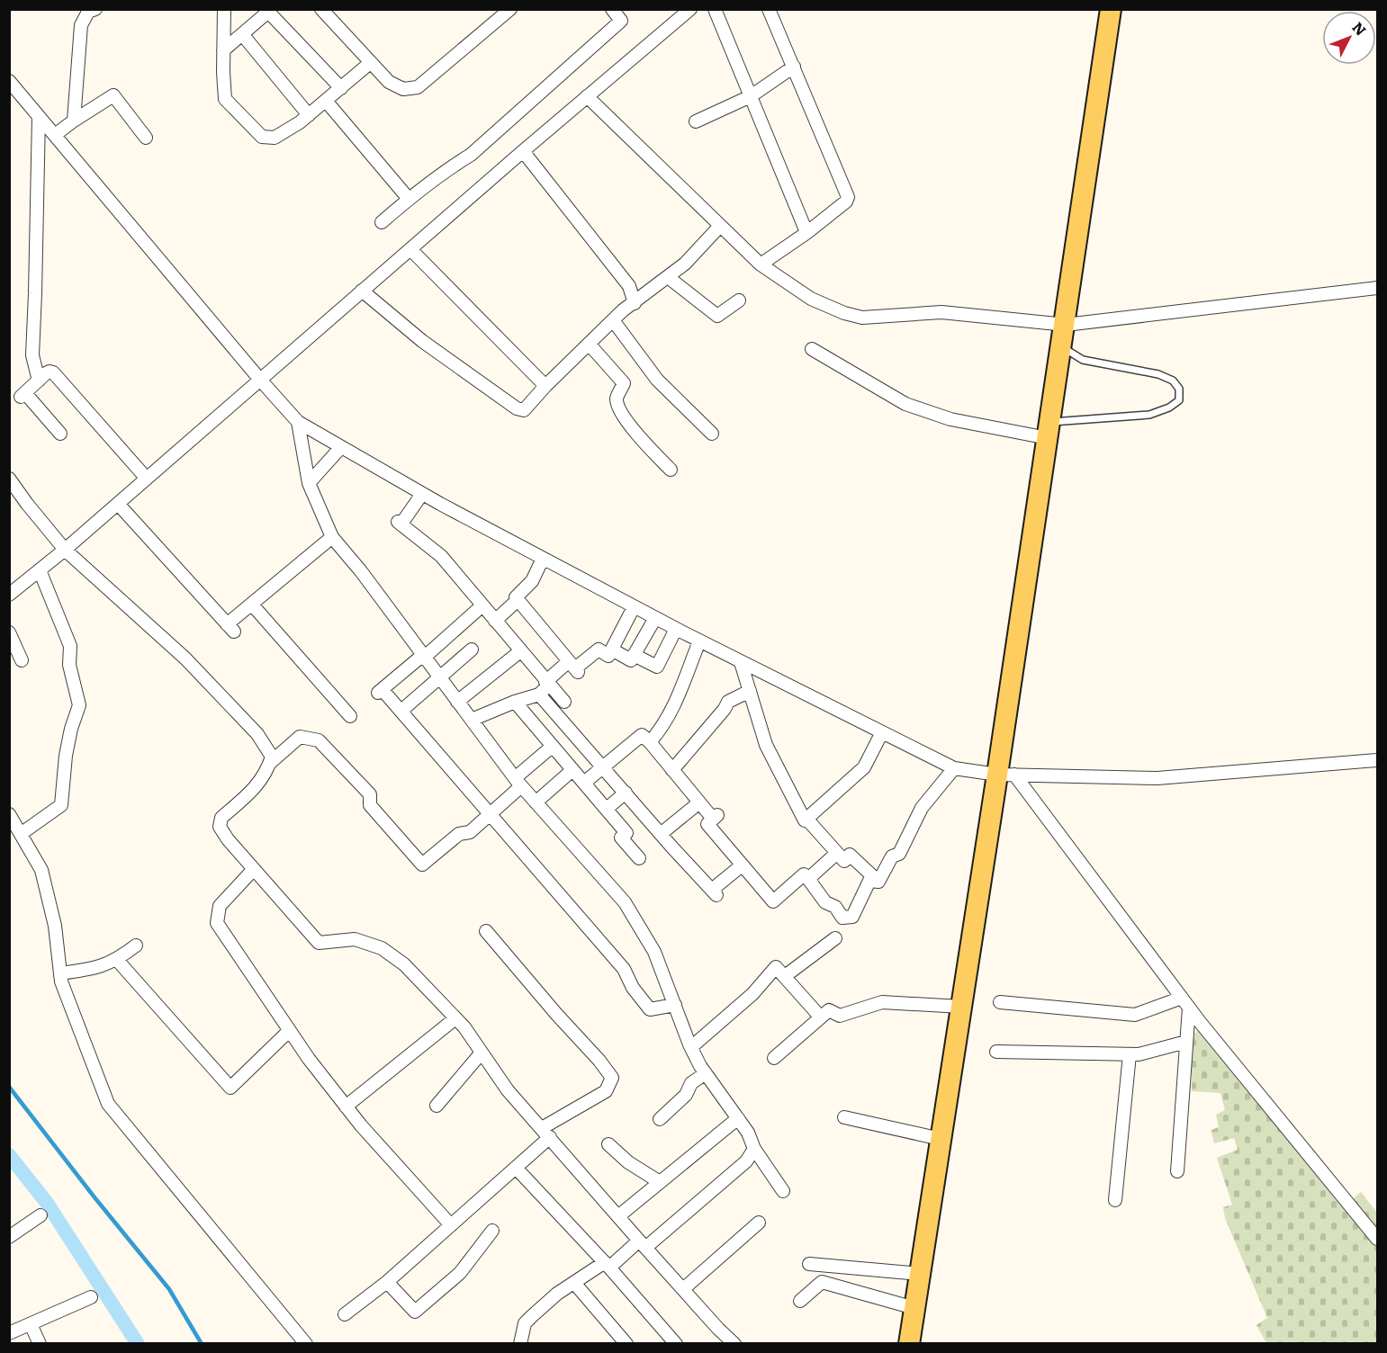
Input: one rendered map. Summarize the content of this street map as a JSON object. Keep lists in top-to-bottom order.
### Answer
{
  "north": "top right"
}
